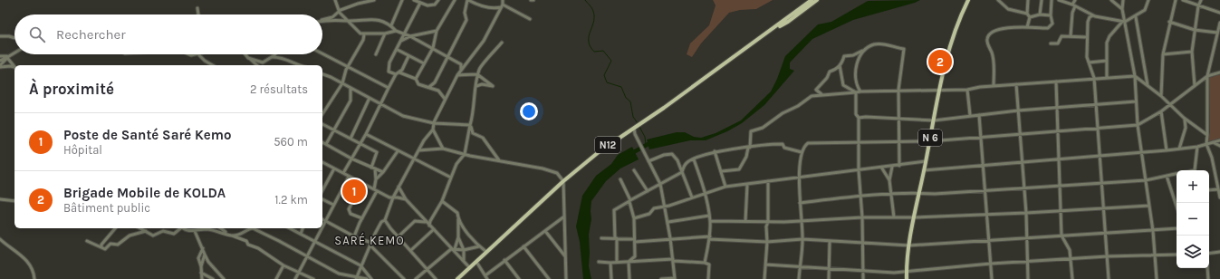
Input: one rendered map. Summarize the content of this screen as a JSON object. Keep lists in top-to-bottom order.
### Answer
{
  "streets": {
    "main road": ["N 6", "N12"]
  },
  "districts": ["SARÉ KEMO"],
  "page": {
    "search": "Rechercher",
    "pins": ["2", "1"],
    "heading": ["À proximité", "2 résultats"],
    "list": [
      {
        "mark": "1",
        "name": "Poste de Santé Saré Kemo",
        "note": "Hôpital",
        "value": "560 m"
      },
      {
        "mark": "2",
        "name": "Brigade Mobile de KOLDA",
        "note": "Bâtiment public",
        "value": "1.2 km"
      }
    ],
    "map_buttons": ["+", "−"]
  }
}
